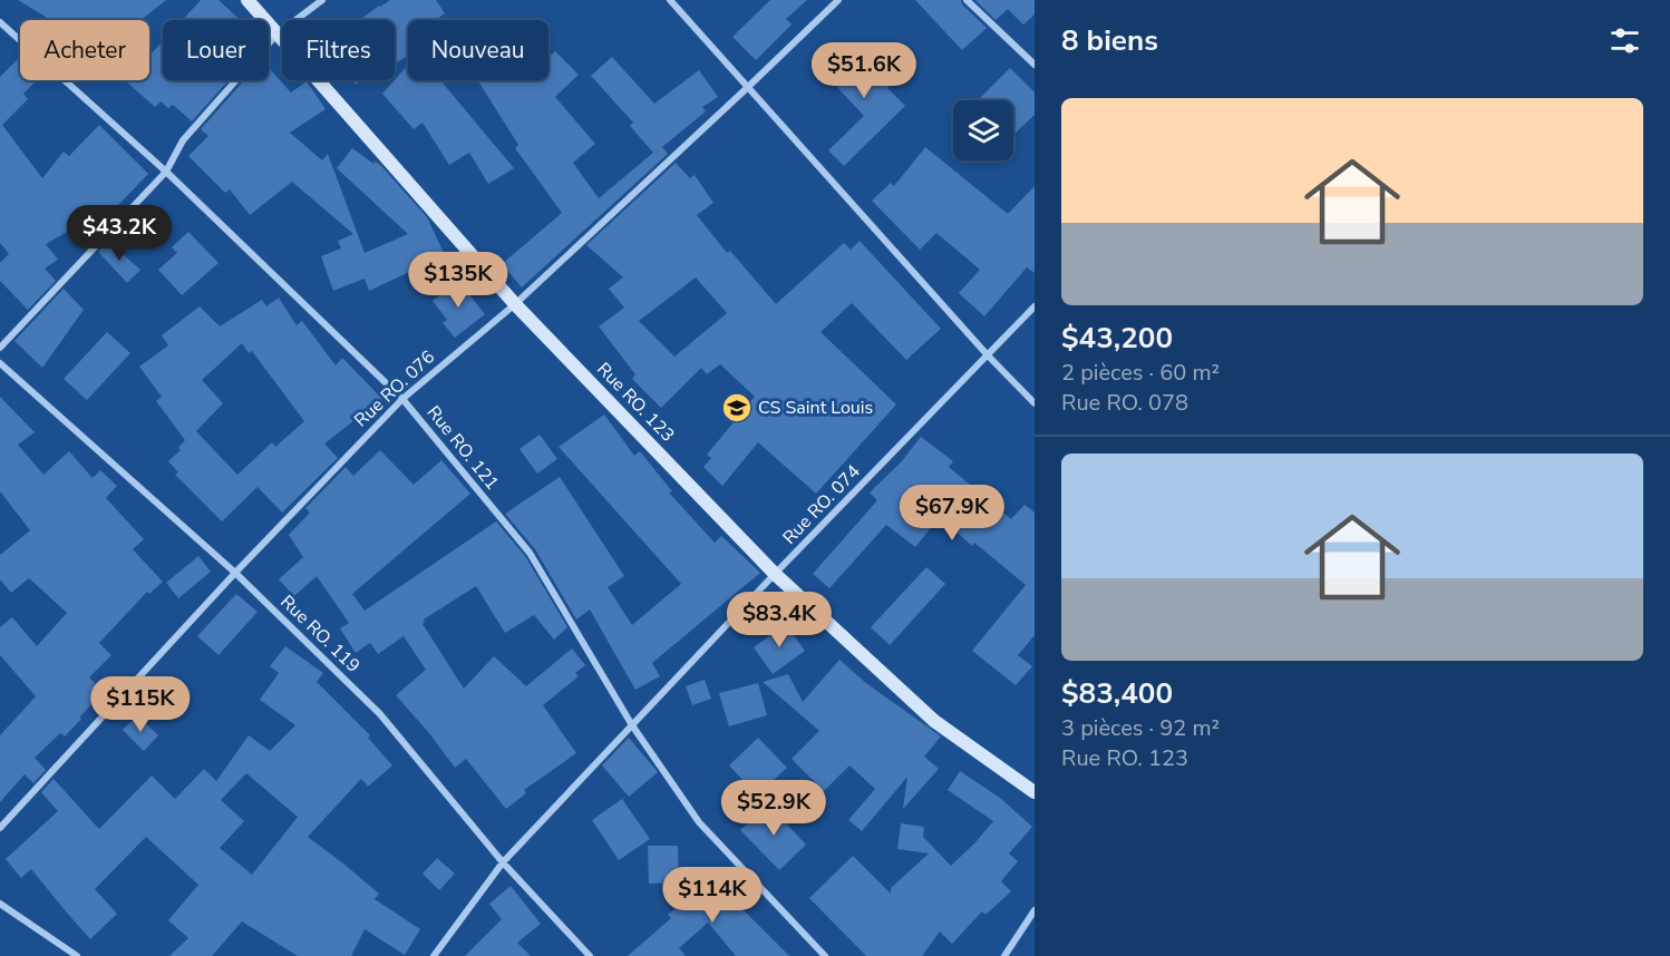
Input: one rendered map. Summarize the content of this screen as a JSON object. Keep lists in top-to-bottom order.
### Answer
{
  "streets": {
    "street": [
      "Rue RO. 076",
      "Rue RO. 123",
      "Rue RO. 121",
      "Rue RO. 074",
      "Rue RO. 119"
    ]
  },
  "crossings": [
    ["Rue RO. 076", "Rue RO. 123"],
    ["Rue RO. 076", "Rue RO. 121"],
    ["Rue RO. 076", "Rue RO. 119"],
    ["Rue RO. 123", "Rue RO. 074"],
    ["Rue RO. 121", "Rue RO. 074"],
    ["Rue RO. 074", "Rue RO. 119"]
  ],
  "places": {
    "school or university": ["CS Saint Louis"]
  },
  "page": {
    "heading": "8 biens",
    "chip": [
      "Acheter",
      "Louer",
      "Filtres",
      "Nouveau"
    ],
    "price": [
      "$51.6K",
      "$43.2K",
      "$135K",
      "$67.9K",
      "$83.4K",
      "$115K",
      "$52.9K",
      "$114K"
    ],
    "list": [
      {
        "name": "$43,200",
        "note": "2 pièces · 60 m² · Rue RO. 078"
      },
      {
        "name": "$83,400",
        "note": "3 pièces · 92 m² · Rue RO. 123"
      }
    ]
  }
}
